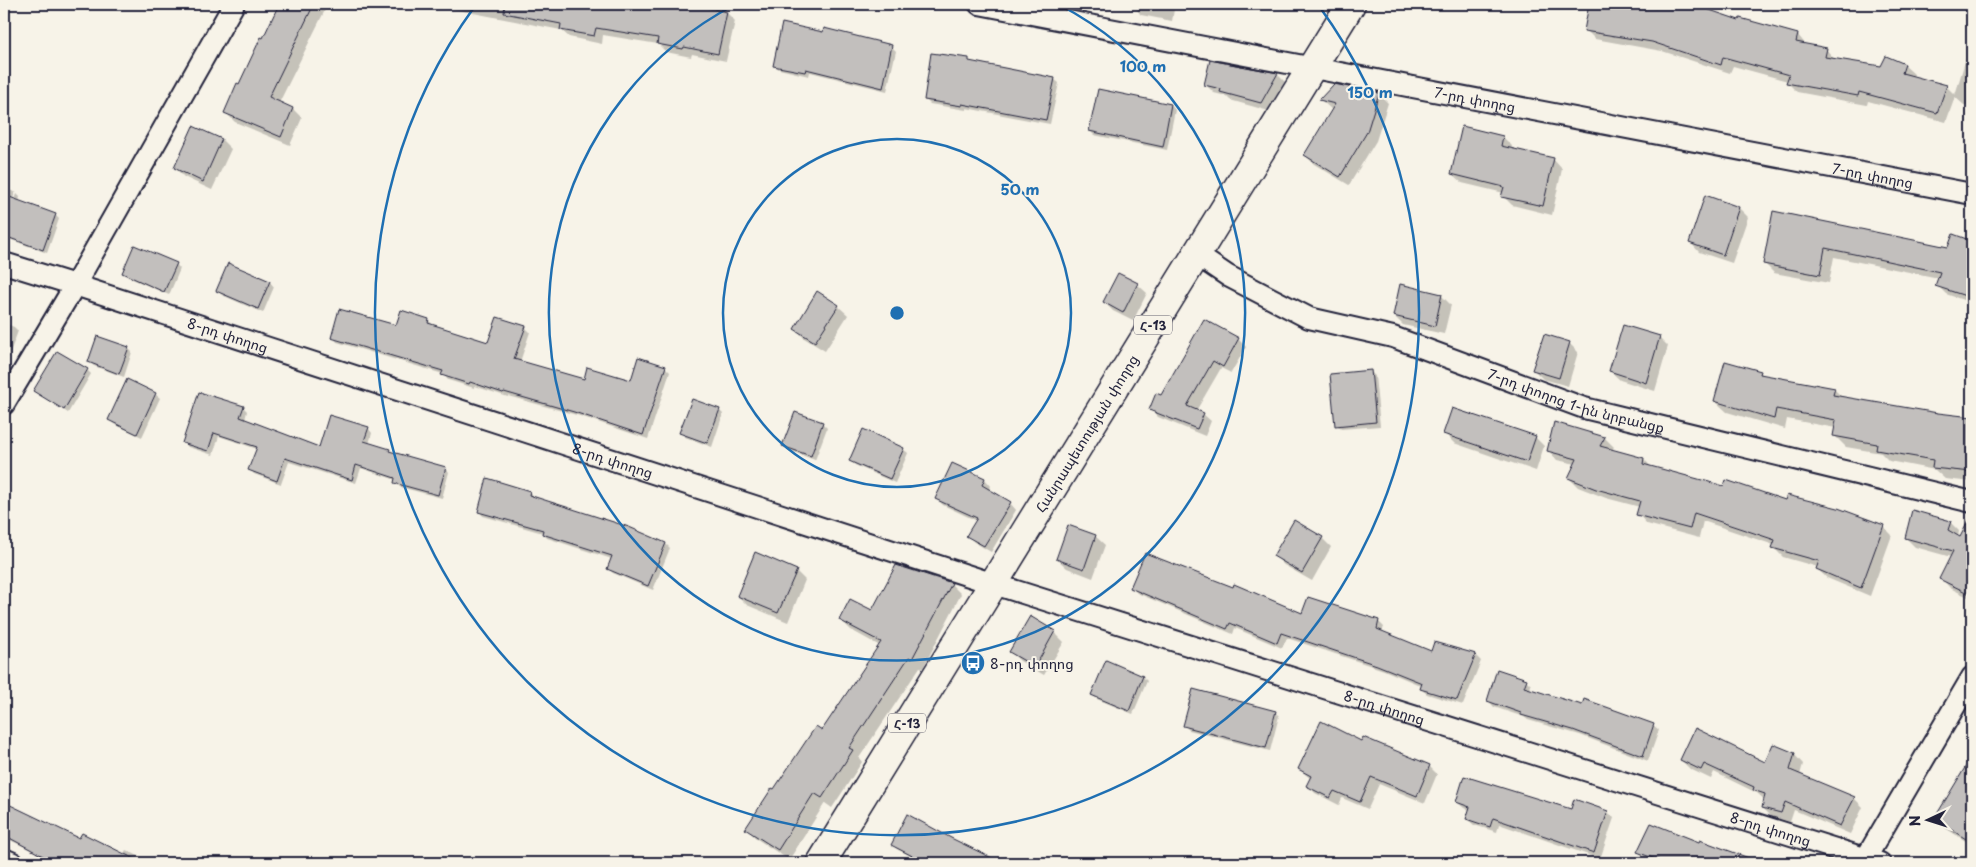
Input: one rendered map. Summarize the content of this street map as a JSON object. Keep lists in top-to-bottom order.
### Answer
{
  "streets": {
    "main road": ["Հ-13", "Հանրապետության փողոց"],
    "street": ["7-րդ փողոց", "8-րդ փողոց", "7-րդ փողոց 1-ին նրբանցք"]
  },
  "crossings": [
    ["7-րդ փողոց", "Հանրապետության փողոց"],
    ["8-րդ փողոց", "Հանրապետության փողոց"],
    ["7-րդ փողոց 1-ին նրբանցք", "Հանրապետության փողոց"]
  ],
  "places": {
    "bus stop": ["8-րդ փողոց"]
  },
  "north": "left",
  "rings": ["100 m", "150 m", "50 m"]
}
